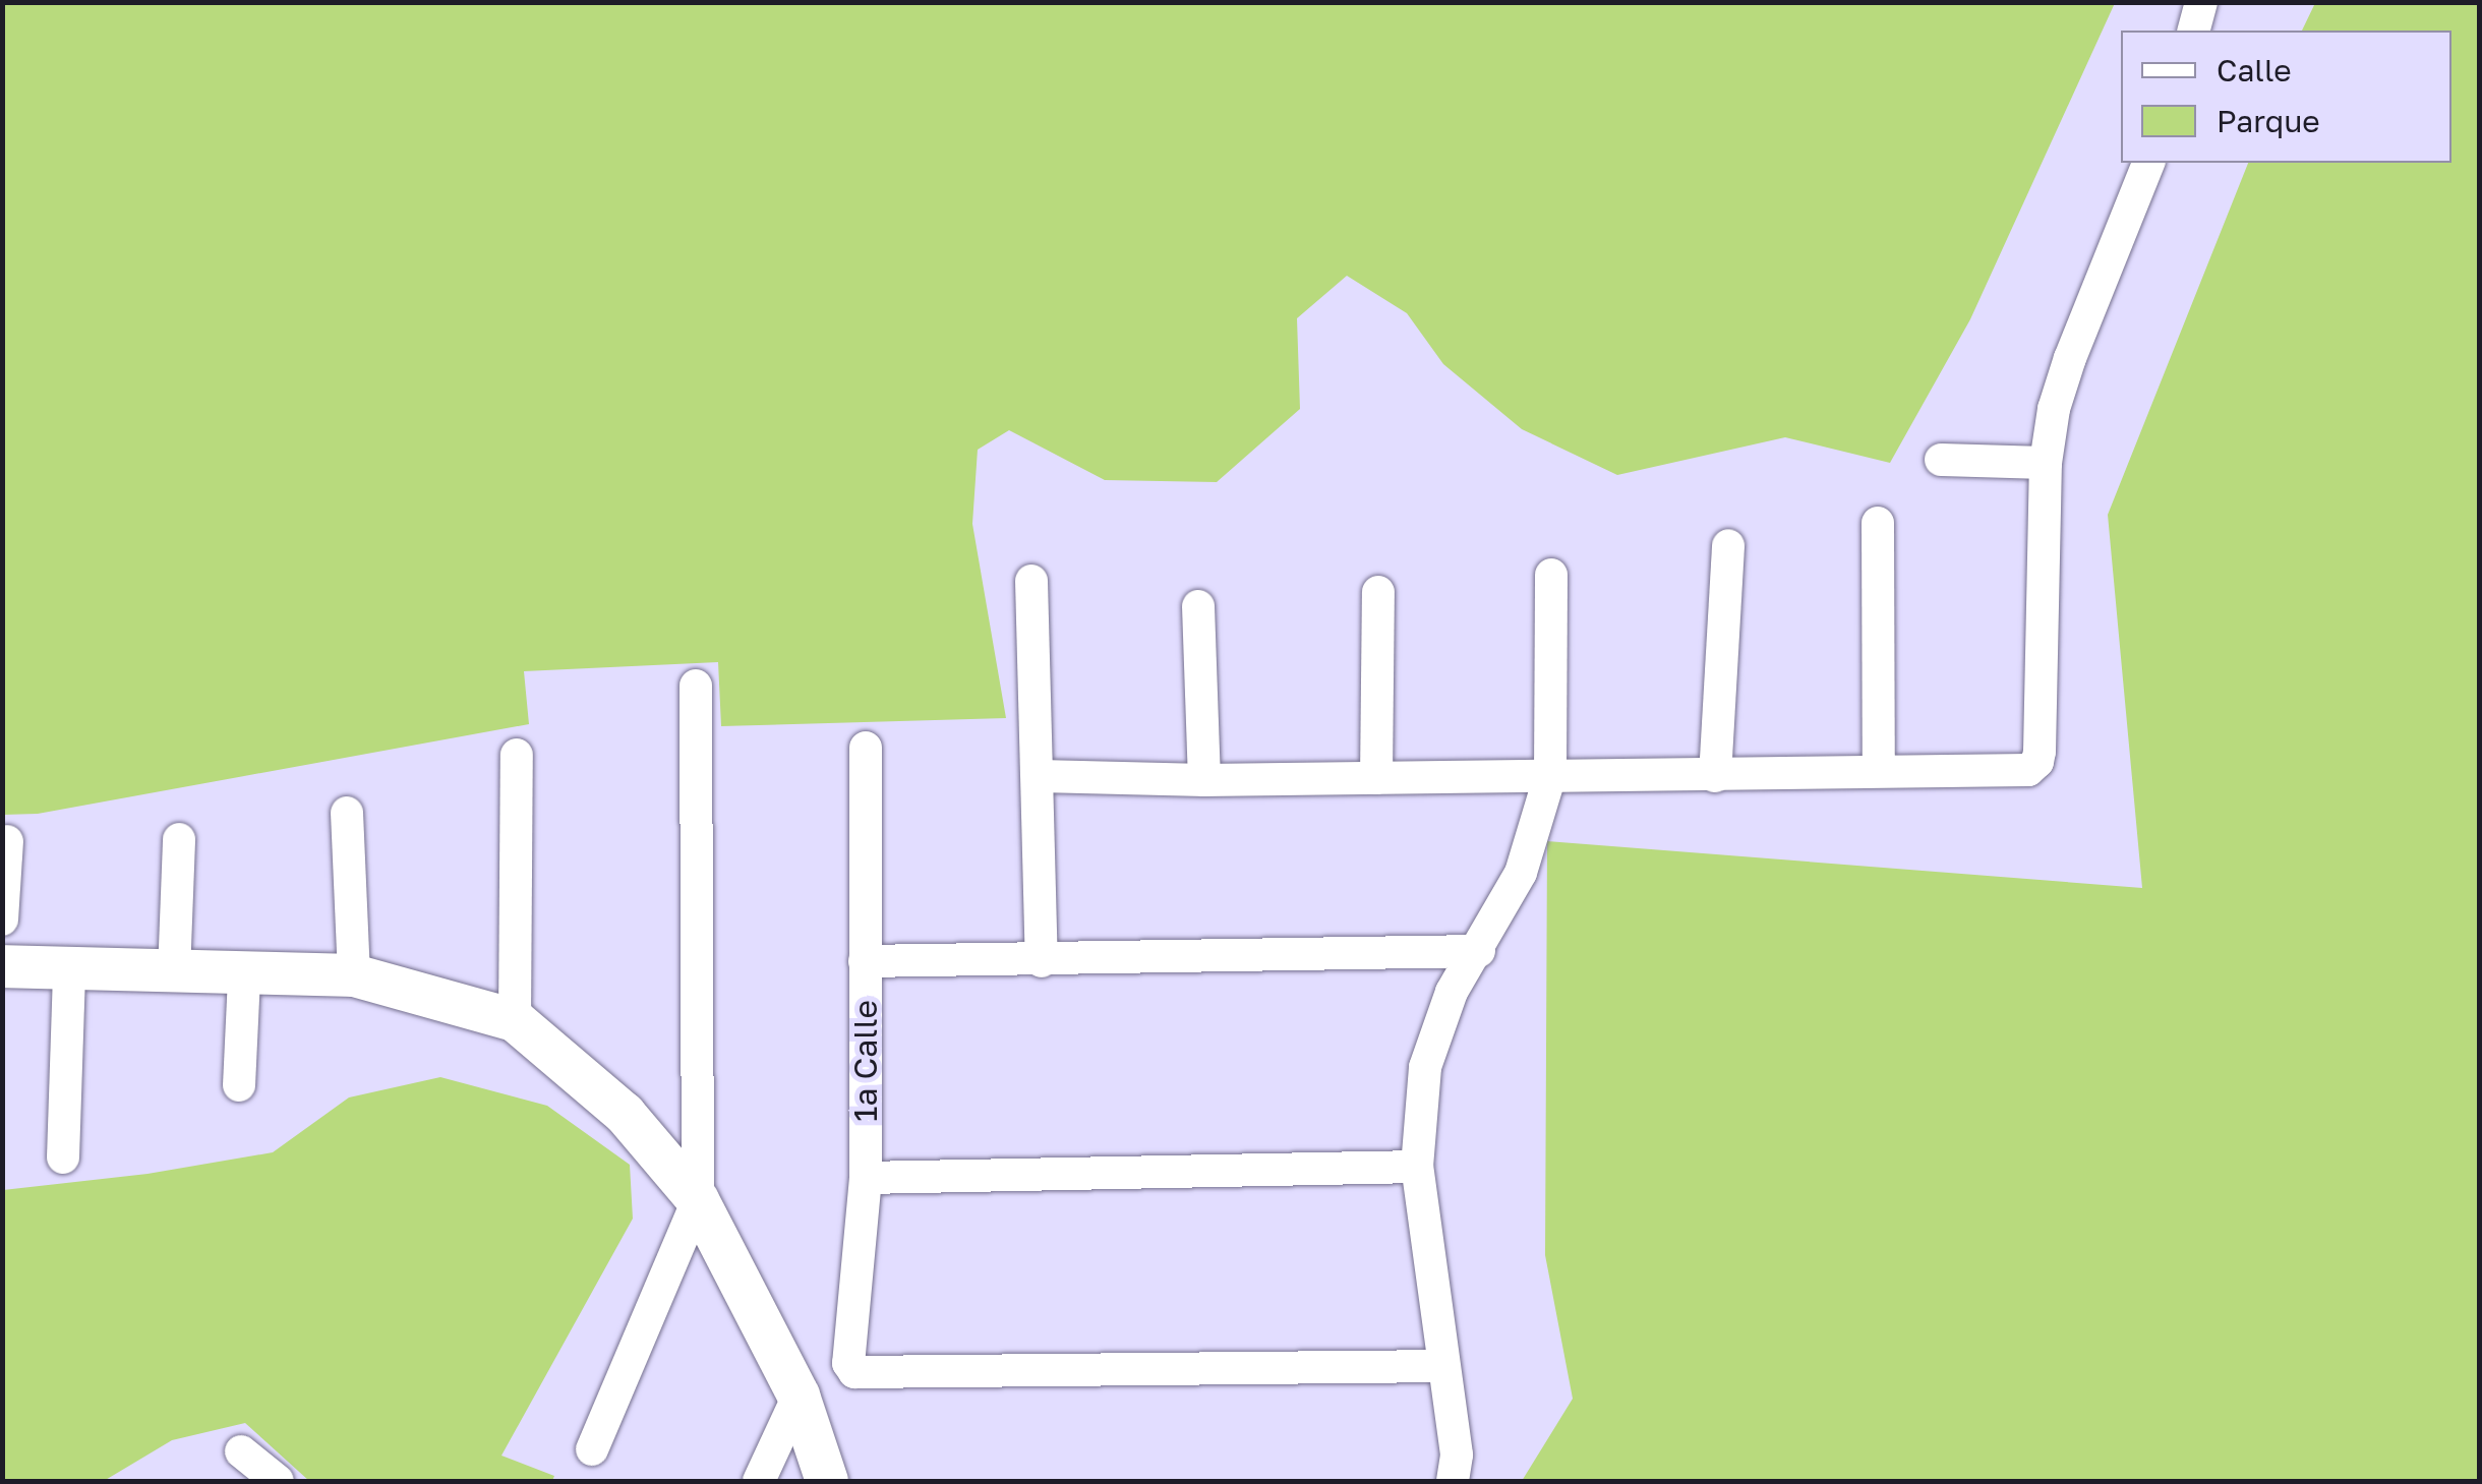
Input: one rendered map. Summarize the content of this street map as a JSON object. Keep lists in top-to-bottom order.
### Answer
{
  "streets": {
    "street": ["1a Calle"]
  },
  "legend": ["Calle", "Parque"]
}
